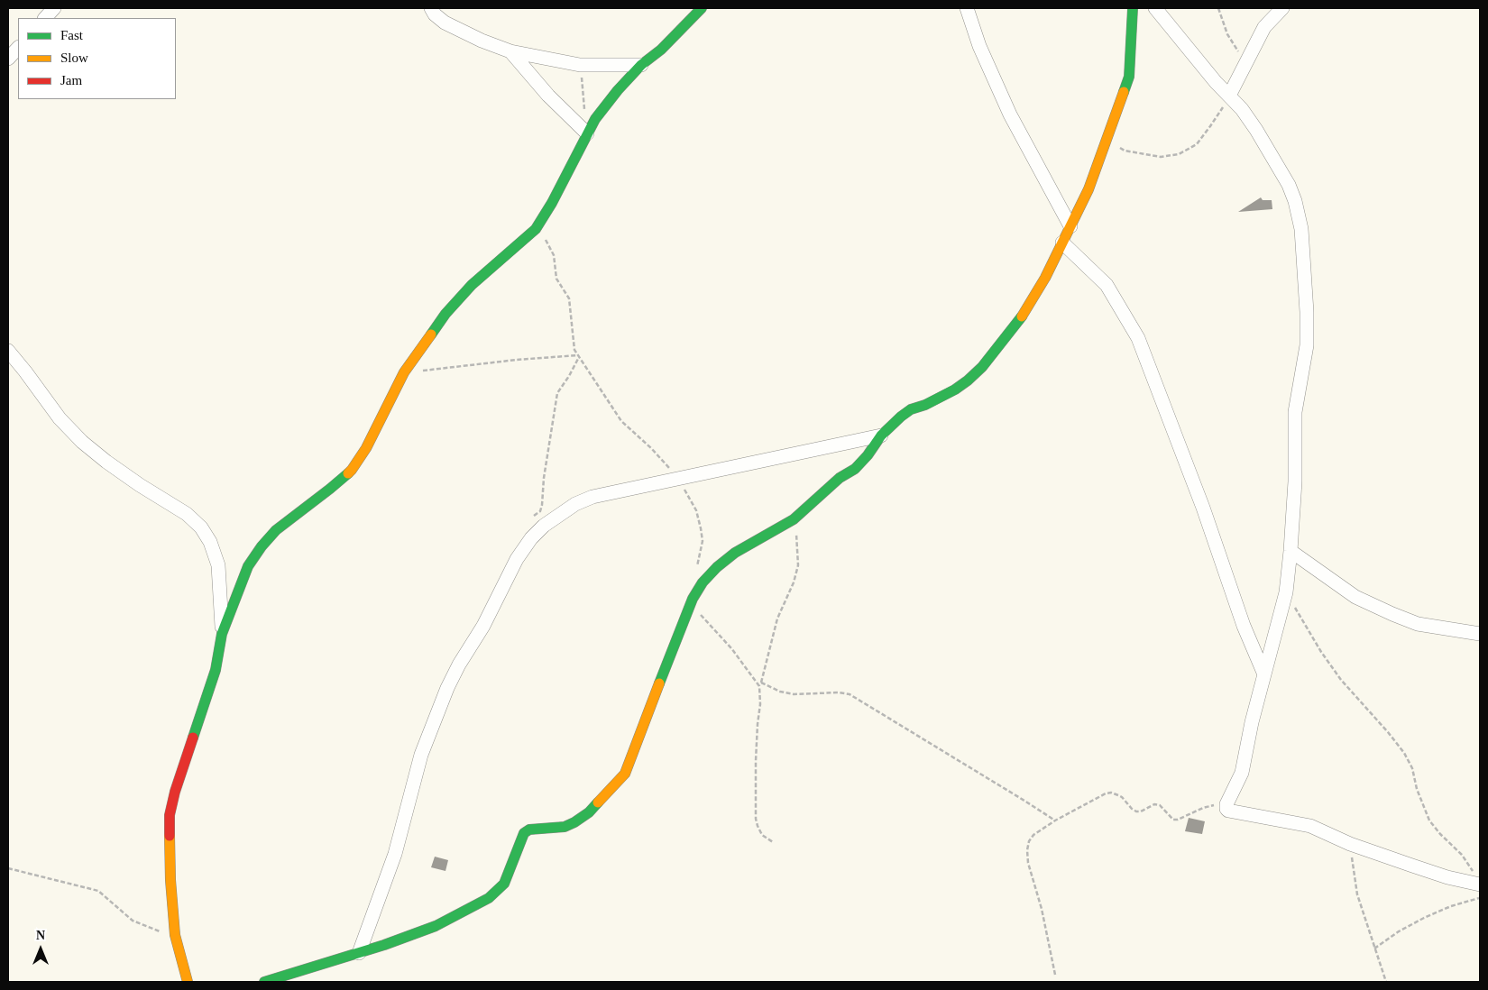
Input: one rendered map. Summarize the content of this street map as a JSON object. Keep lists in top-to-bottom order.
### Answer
{
  "legend": ["Fast", "Slow", "Jam"],
  "north": "top"
}
